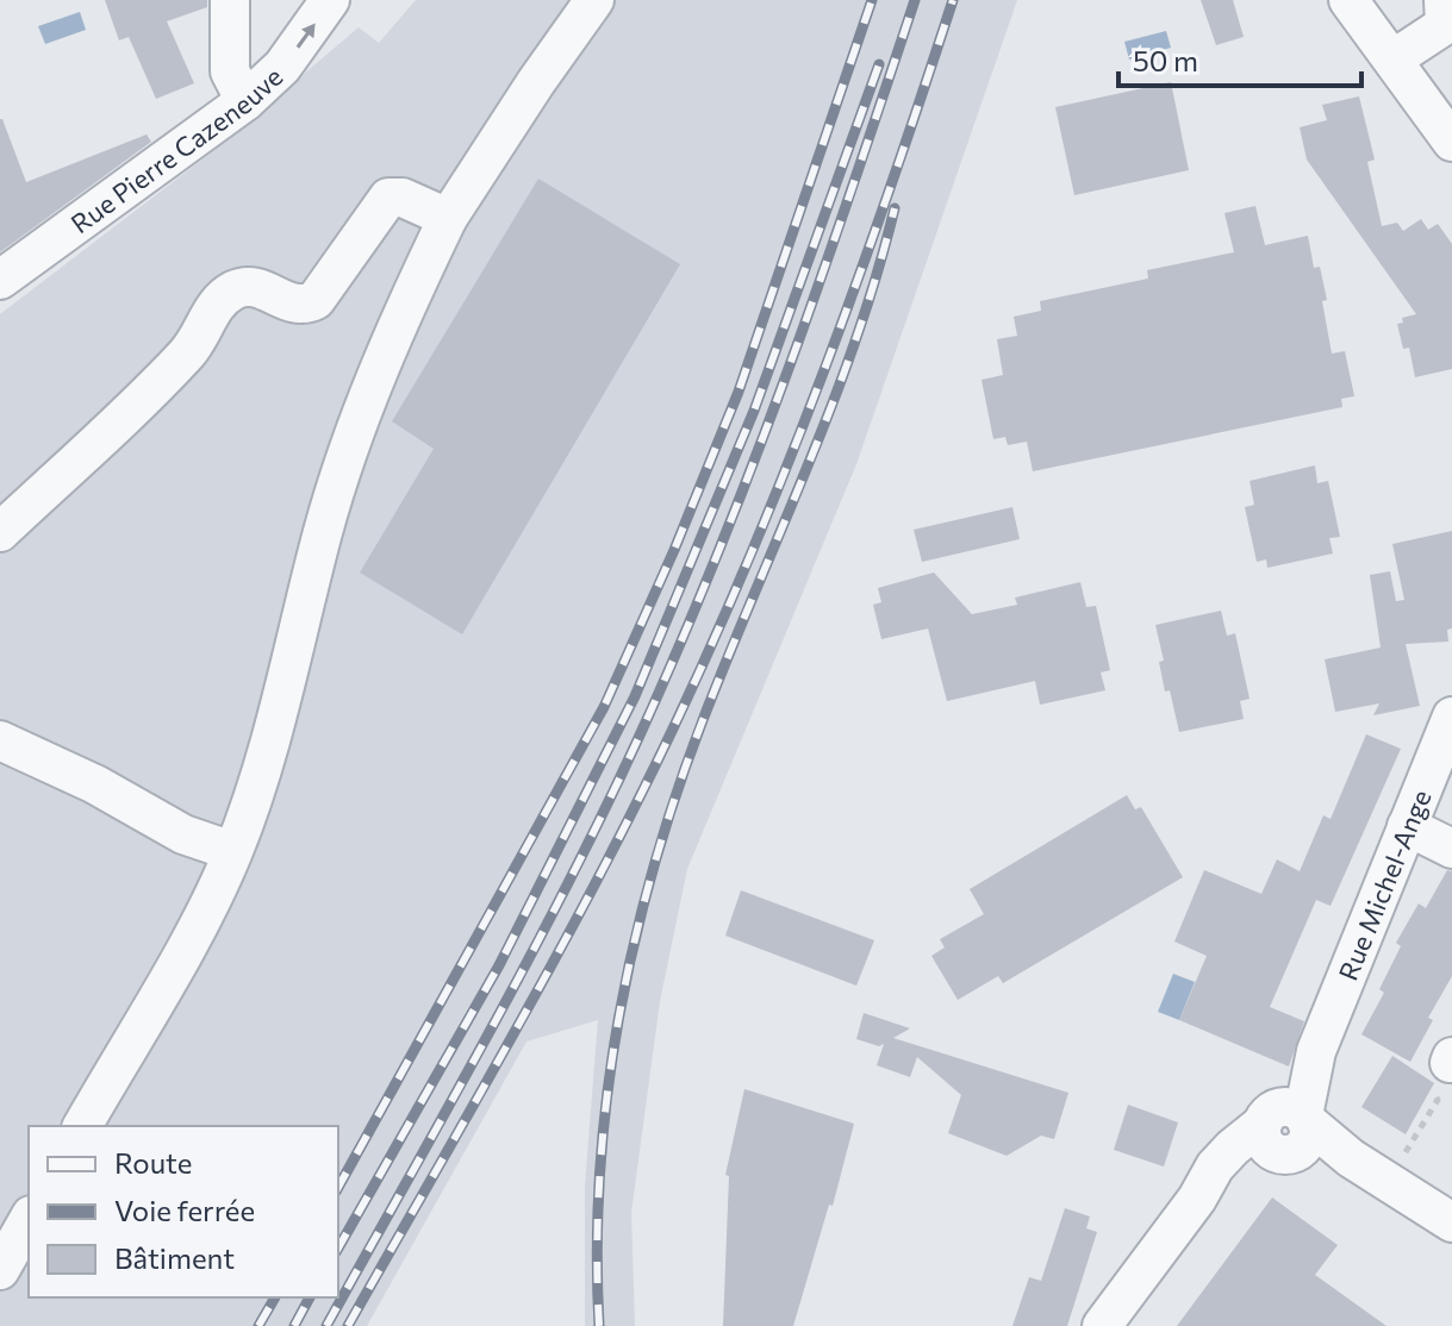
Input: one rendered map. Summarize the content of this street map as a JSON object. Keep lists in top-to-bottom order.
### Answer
{
  "streets": {
    "street": ["Rue Pierre Cazeneuve", "Rue Michel-Ange"]
  },
  "legend": ["Route", "Voie ferrée", "Bâtiment"],
  "scale_bar": "50 m"
}
